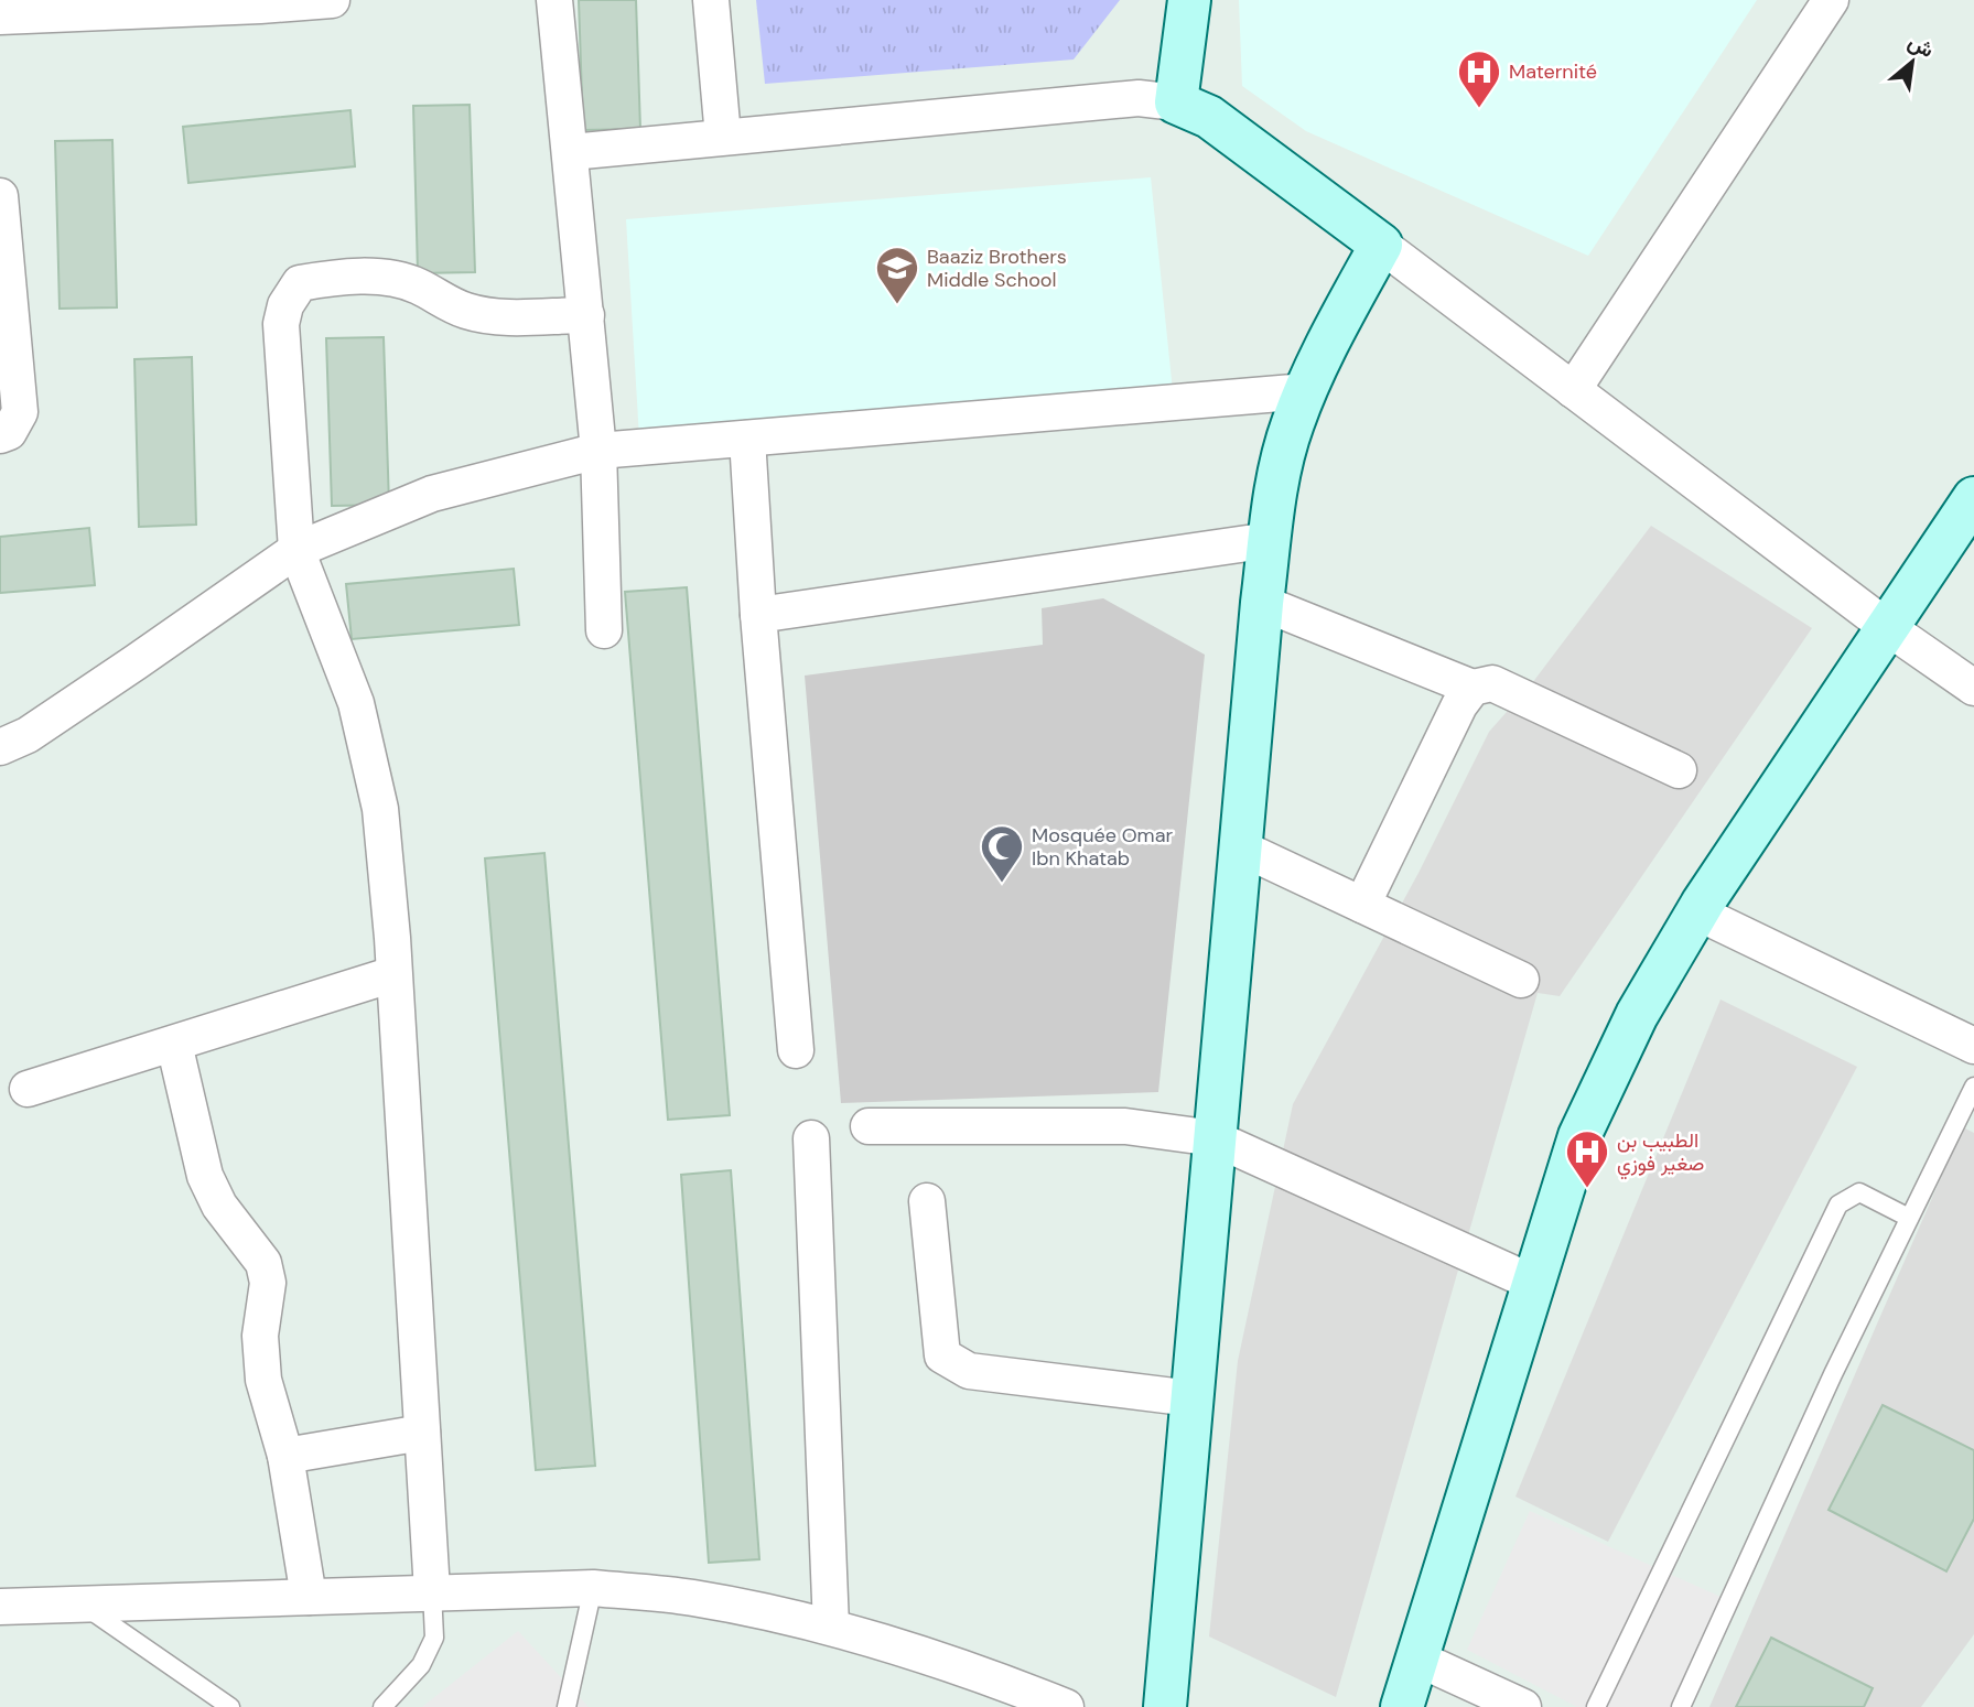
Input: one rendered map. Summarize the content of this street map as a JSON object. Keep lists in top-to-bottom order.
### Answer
{
  "places": {
    "hospital": ["Maternité", "الطبيب بن صغير فوزي"],
    "school or university": ["Baaziz Brothers Middle School"],
    "mosque": ["Mosquée Omar Ibn Khatab"]
  },
  "north": "top right"
}
